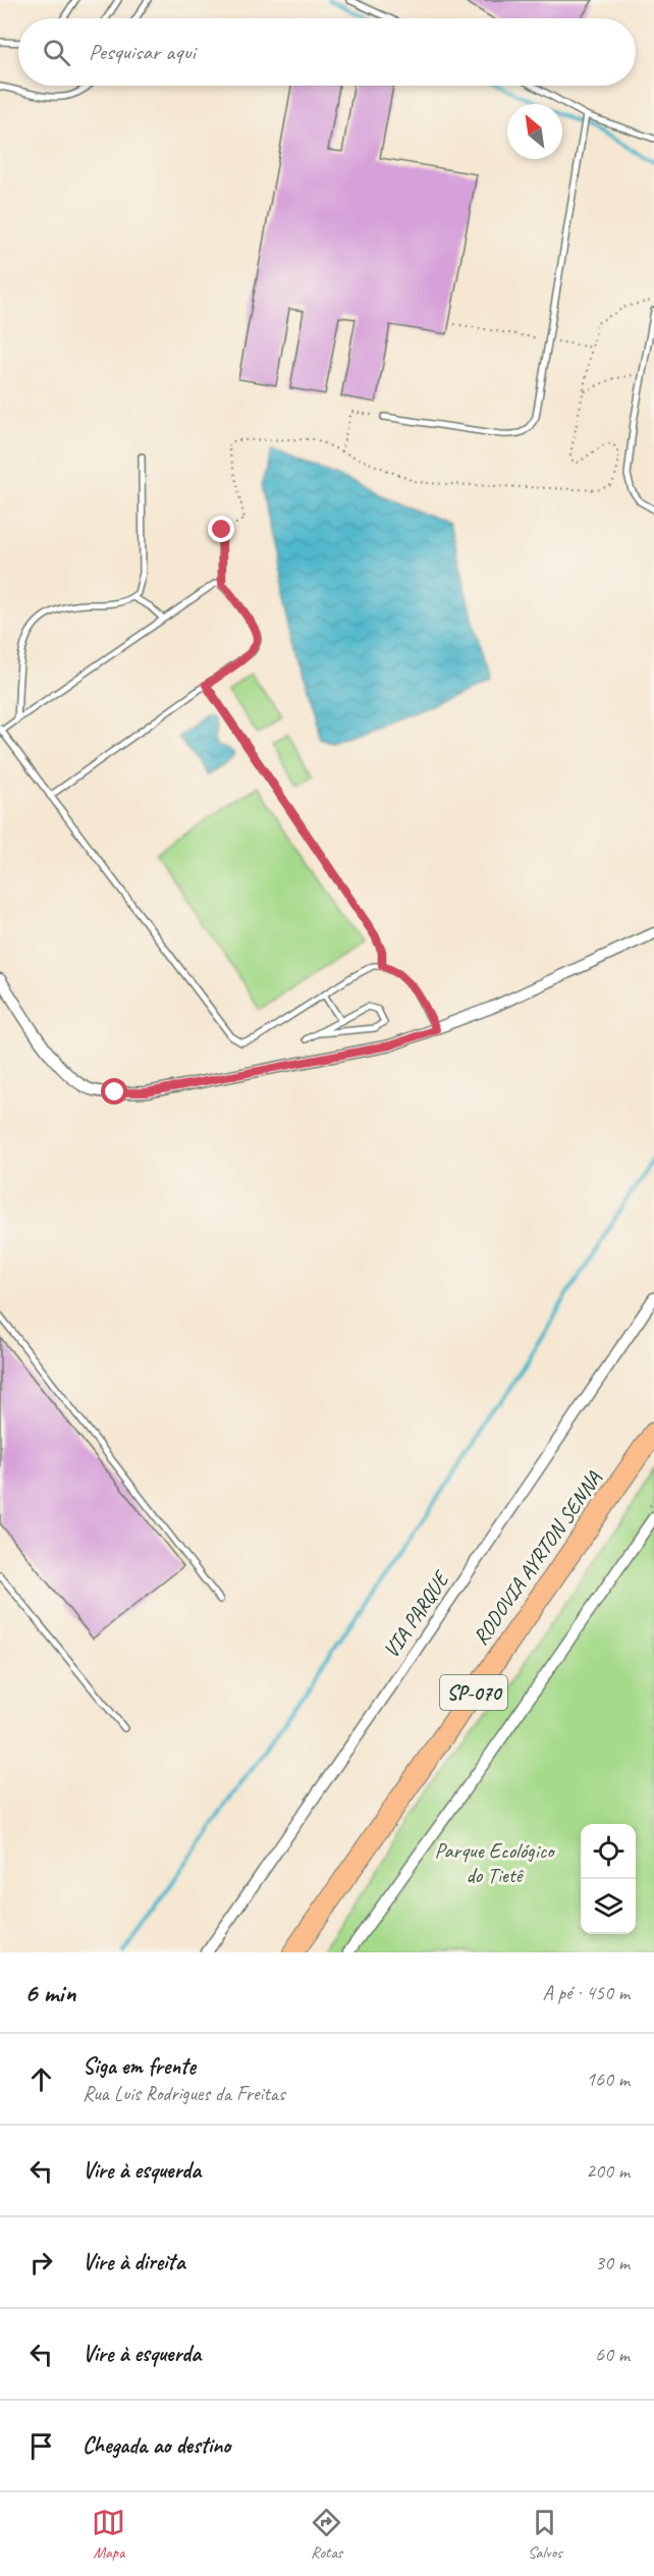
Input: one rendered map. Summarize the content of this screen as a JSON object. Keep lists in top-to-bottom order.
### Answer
{
  "streets": {
    "highway": ["RODOVIA AYRTON SENNA", "SP-070"],
    "street": ["VIA PARQUE"]
  },
  "parks": ["Parque Ecológico do Tietê"],
  "north": "top left",
  "page": {
    "search": "Pesquisar aqui",
    "heading": ["6 min", "A pé · 450 m"],
    "list": [
      ["Siga em frente", "Rua Luis Rodrigues da Freitas", "160 m"],
      ["Vire à esquerda", "200 m"],
      ["Vire à direita", "30 m"],
      ["Vire à esquerda", "60 m"],
      "Chegada ao destino"
    ],
    "nav": ["Mapa", "Rotas", "Salvos"]
  }
}
